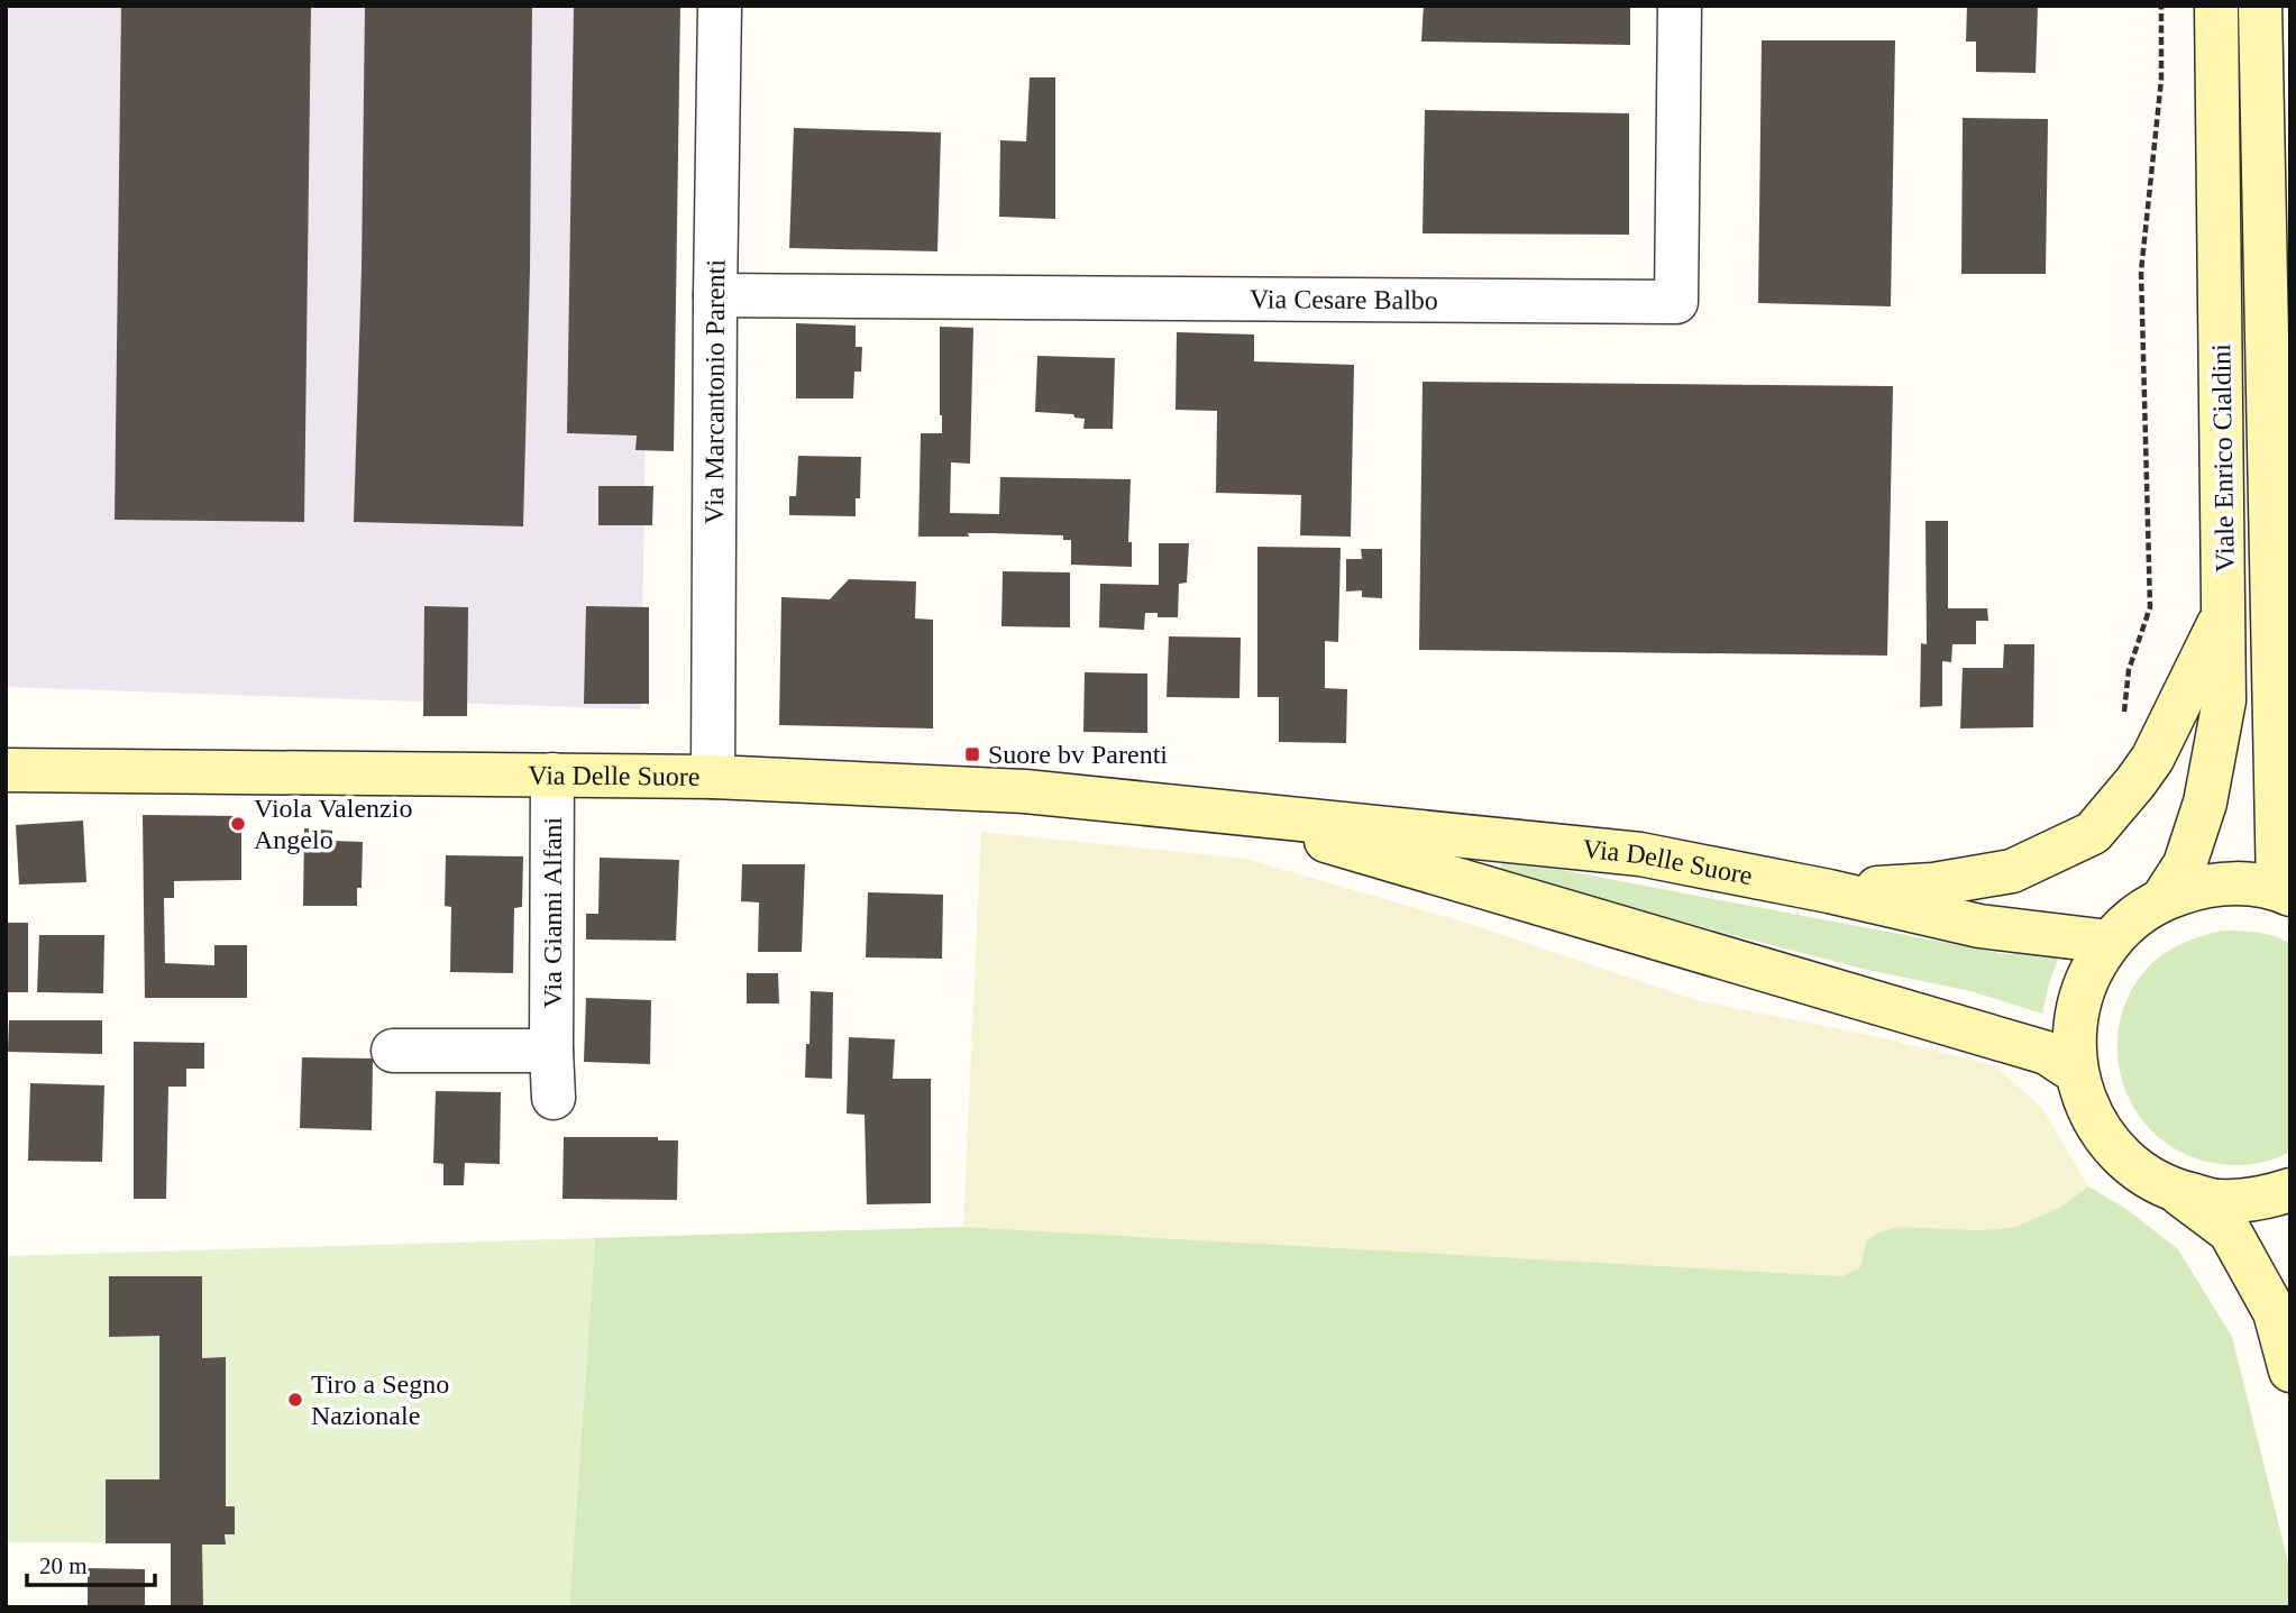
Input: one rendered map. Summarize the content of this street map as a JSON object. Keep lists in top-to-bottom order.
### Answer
{
  "streets": {
    "street": [
      "Via Cesare Balbo",
      "Via Marcantonio Parenti",
      "Viale Enrico Cialdini",
      "Via Delle Suore",
      "Via Gianni Alfani"
    ]
  },
  "crossings": [
    ["Via Cesare Balbo", "Via Marcantonio Parenti"],
    ["Via Marcantonio Parenti", "Via Delle Suore"],
    ["Via Delle Suore", "Via Gianni Alfani"]
  ],
  "places": {
    "transit": ["Suore bv Parenti"],
    "other": ["Viola Valenzio Angelo", "Tiro a Segno Nazionale"]
  },
  "scale_bar": "20 m"
}
